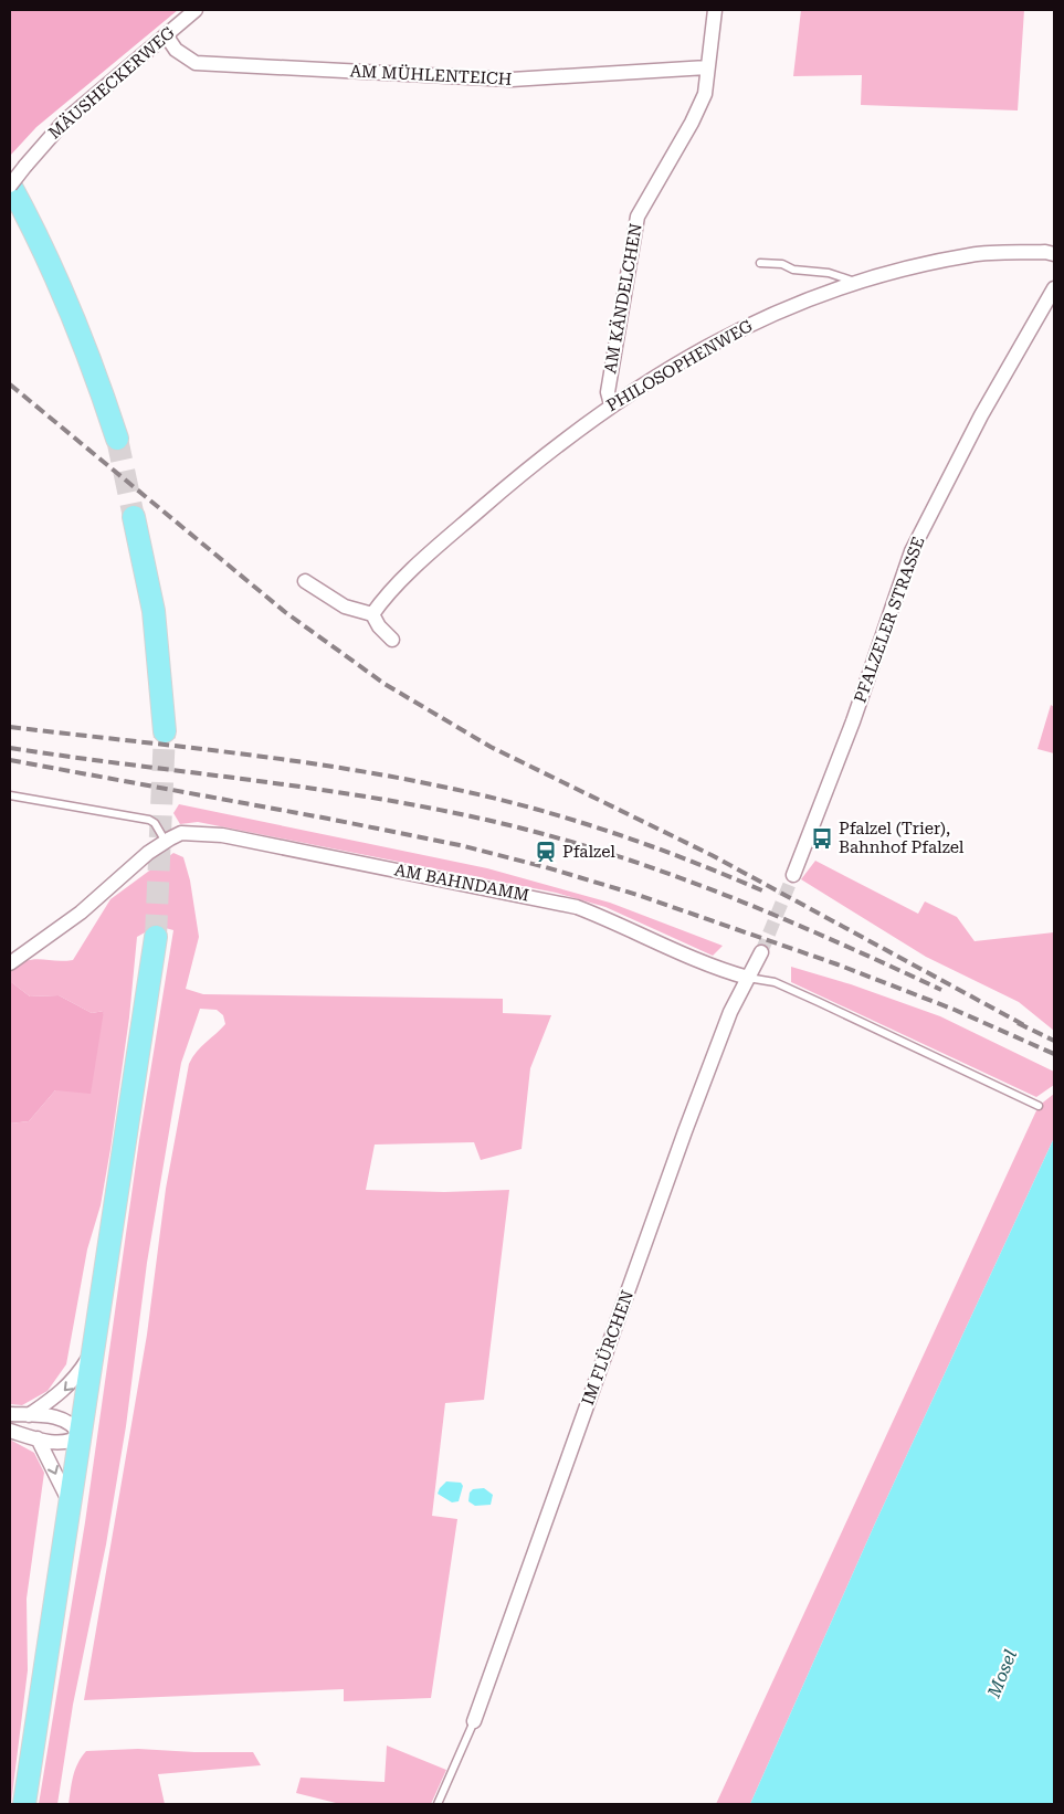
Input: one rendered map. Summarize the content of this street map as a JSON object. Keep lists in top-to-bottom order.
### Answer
{
  "streets": {
    "street": [
      "AM MÜHLENTEICH",
      "MÄUSHECKERWEG",
      "AM KÄNDELCHEN",
      "PHILOSOPHENWEG",
      "PFALZELER STRASSE",
      "AM BAHNDAMM",
      "IM FLÜRCHEN"
    ]
  },
  "crossings": [
    ["AM MÜHLENTEICH", "MÄUSHECKERWEG"],
    ["AM MÜHLENTEICH", "AM KÄNDELCHEN"],
    ["AM KÄNDELCHEN", "PHILOSOPHENWEG"],
    ["AM BAHNDAMM", "IM FLÜRCHEN"]
  ],
  "water": ["Mosel"],
  "places": {
    "bus stop": ["Pfalzel (Trier), Bahnhof Pfalzel"],
    "station": ["Pfalzel"]
  }
}
